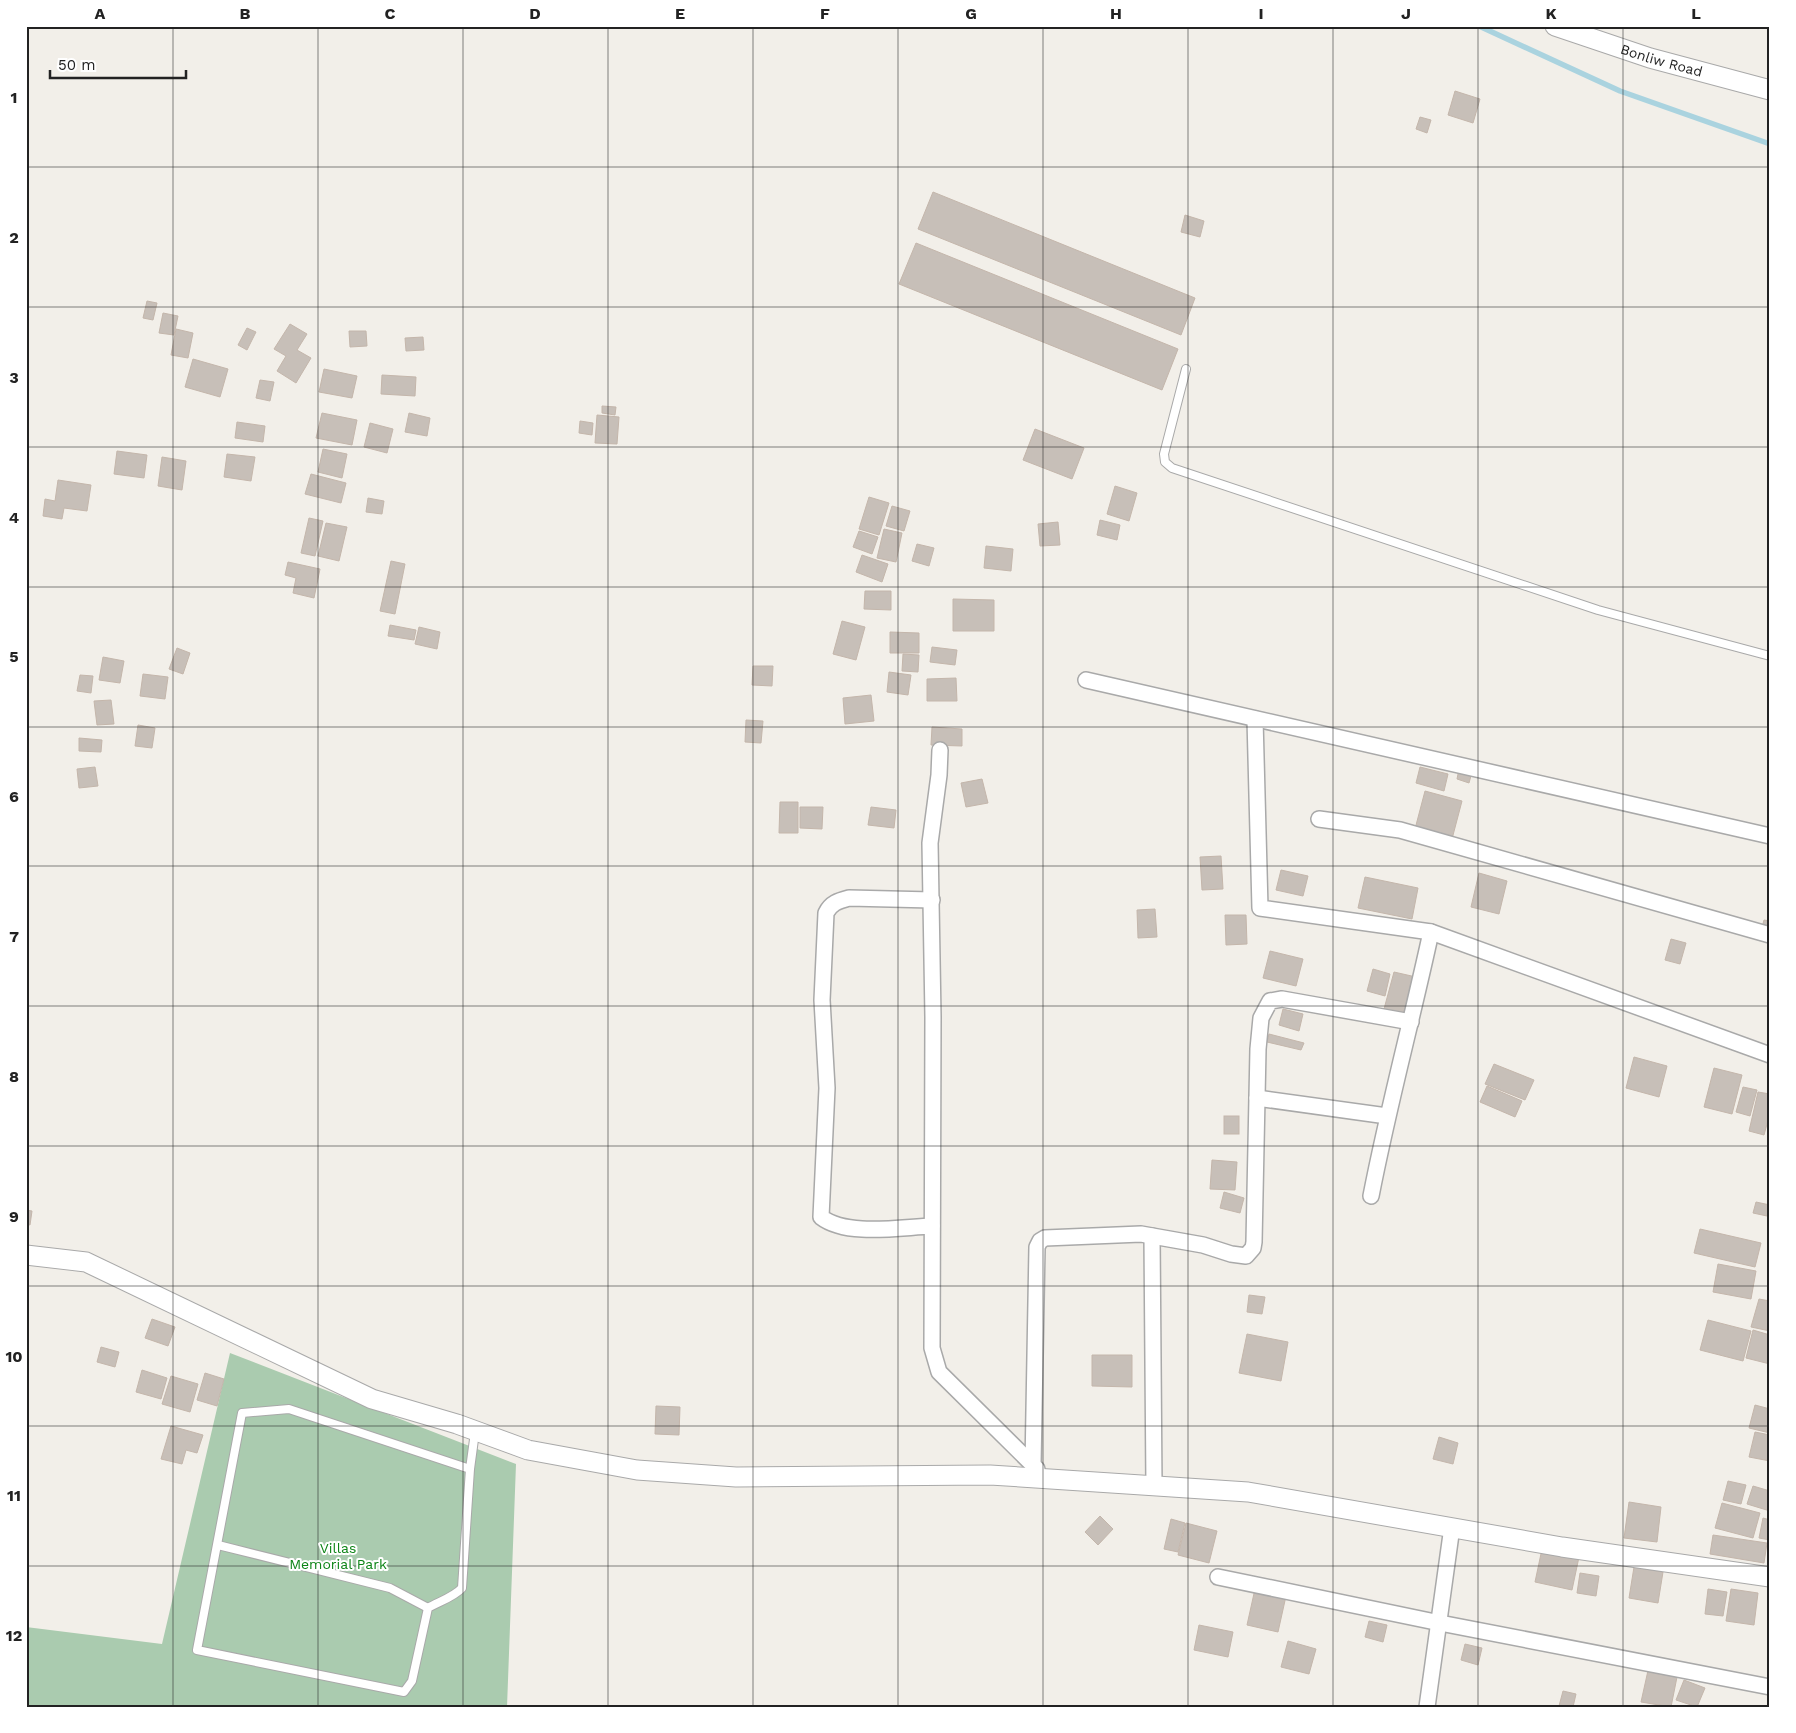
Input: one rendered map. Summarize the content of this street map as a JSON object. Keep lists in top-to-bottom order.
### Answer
{
  "streets": {
    "street": ["Bonliw Road"]
  },
  "parks": ["Villas Memorial Park"],
  "scale_bar": "50 m",
  "grid": {
    "columns": [
      "A",
      "B",
      "C",
      "D",
      "E",
      "F",
      "G",
      "H",
      "I",
      "J",
      "K",
      "L"
    ],
    "rows": [
      "1",
      "2",
      "3",
      "4",
      "5",
      "6",
      "7",
      "8",
      "9",
      "10",
      "11",
      "12"
    ]
  }
}
